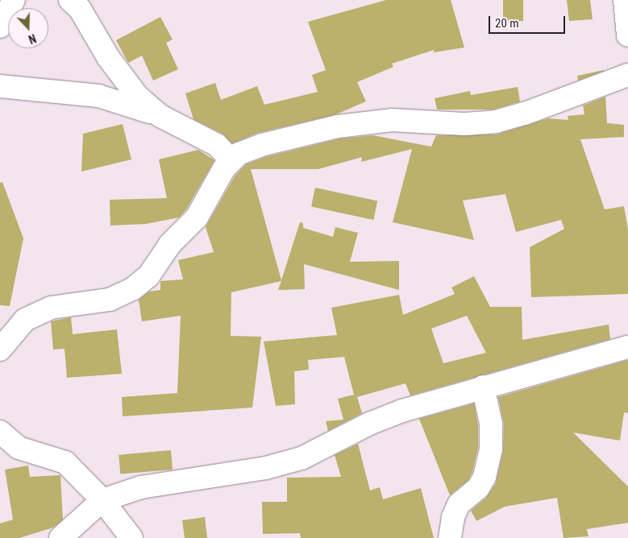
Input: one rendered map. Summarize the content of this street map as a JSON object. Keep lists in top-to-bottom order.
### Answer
{
  "scale_bar": "20 m",
  "north": "bottom"
}
